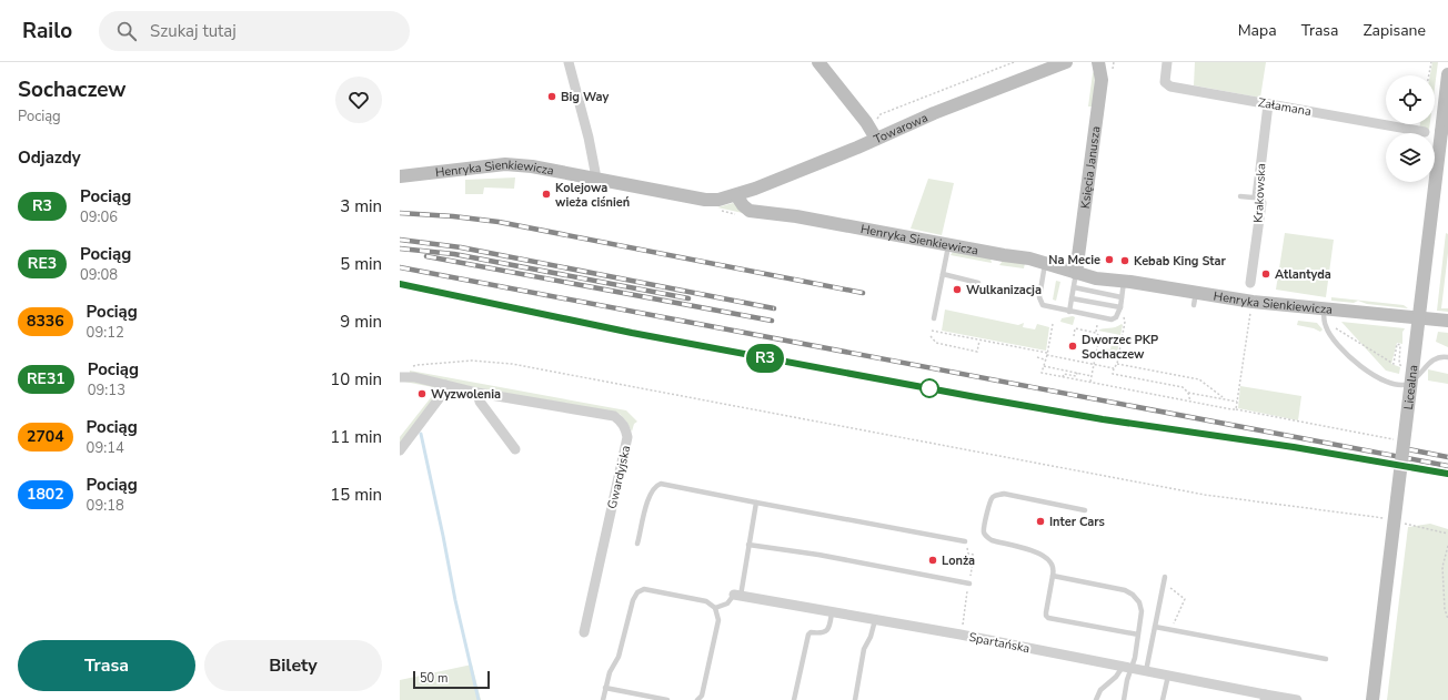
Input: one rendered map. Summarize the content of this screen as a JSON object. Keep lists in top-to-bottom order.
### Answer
{
  "streets": {
    "street": [
      "Załamana",
      "Towarowa",
      "Księcia Janusza",
      "Henryka Sienkiewicza",
      "Krakowska",
      "Licealna",
      "Gwardyjska",
      "Spartańska"
    ]
  },
  "crossings": [
    ["Załamana", "Krakowska"],
    ["Towarowa", "Henryka Sienkiewicza"],
    ["Księcia Janusza", "Henryka Sienkiewicza"],
    ["Henryka Sienkiewicza", "Licealna"]
  ],
  "places": [
    "Big Way",
    "Kolejowa wieża ciśnień",
    "Na Mecie",
    "Kebab King Star",
    "Atlantyda",
    "Wulkanizacja",
    "Dworzec PKP Sochaczew",
    "Wyzwolenia",
    "Inter Cars",
    "Lonża"
  ],
  "scale_bar": "50 m",
  "page": {
    "header": "Railo",
    "search": "Szukaj tutaj",
    "nav": ["Mapa", "Trasa", "Zapisane"],
    "heading": [
      ["Sochaczew", "Pociąg"],
      "Odjazdy"
    ],
    "on_map": "R3",
    "list": [
      {
        "mark": "R3",
        "name": "Pociąg",
        "note": "09:06",
        "value": "3 min"
      },
      {
        "mark": "RE3",
        "name": "Pociąg",
        "note": "09:08",
        "value": "5 min"
      },
      {
        "mark": "8336",
        "name": "Pociąg",
        "note": "09:12",
        "value": "9 min"
      },
      {
        "mark": "RE31",
        "name": "Pociąg",
        "note": "09:13",
        "value": "10 min"
      },
      {
        "mark": "2704",
        "name": "Pociąg",
        "note": "09:14",
        "value": "11 min"
      },
      {
        "mark": "1802",
        "name": "Pociąg",
        "note": "09:18",
        "value": "15 min"
      }
    ],
    "buttons": ["Trasa", "Bilety"],
    "scale": "50 m"
  }
}
